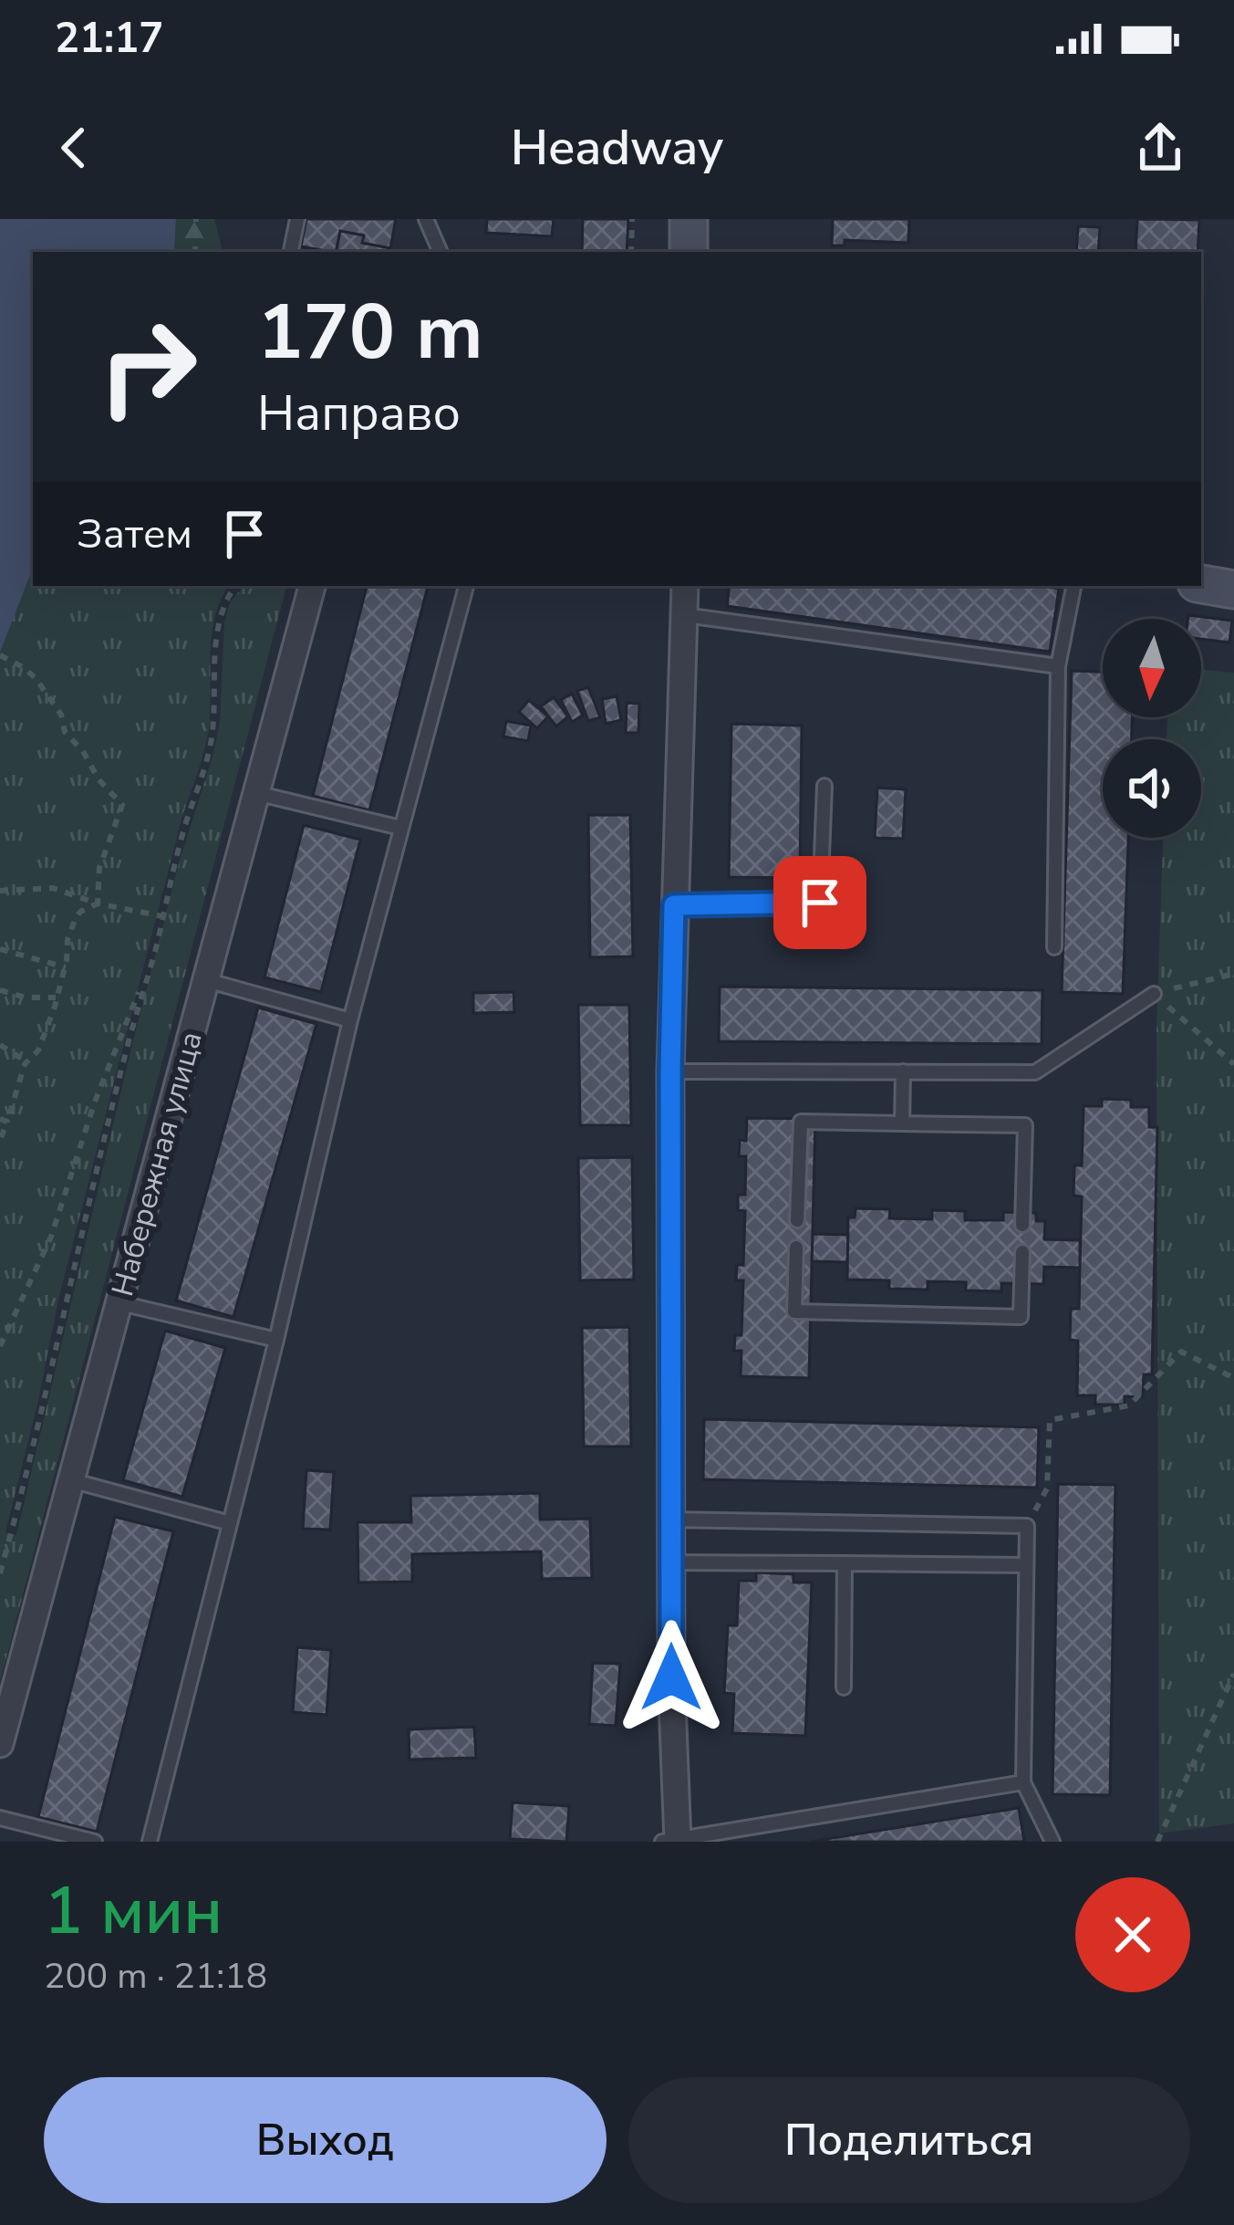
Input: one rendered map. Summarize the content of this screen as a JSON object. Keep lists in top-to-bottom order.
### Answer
{
  "streets": {
    "street": ["Набережная улица"]
  },
  "north": "bottom",
  "page": {
    "status": "21:17",
    "header": "Headway",
    "turn": ["170 m", "Направо"],
    "then": "Затем",
    "heading": ["1 мин", "200 m · 21:18"],
    "buttons": ["Выход", "Поделиться"]
  }
}
